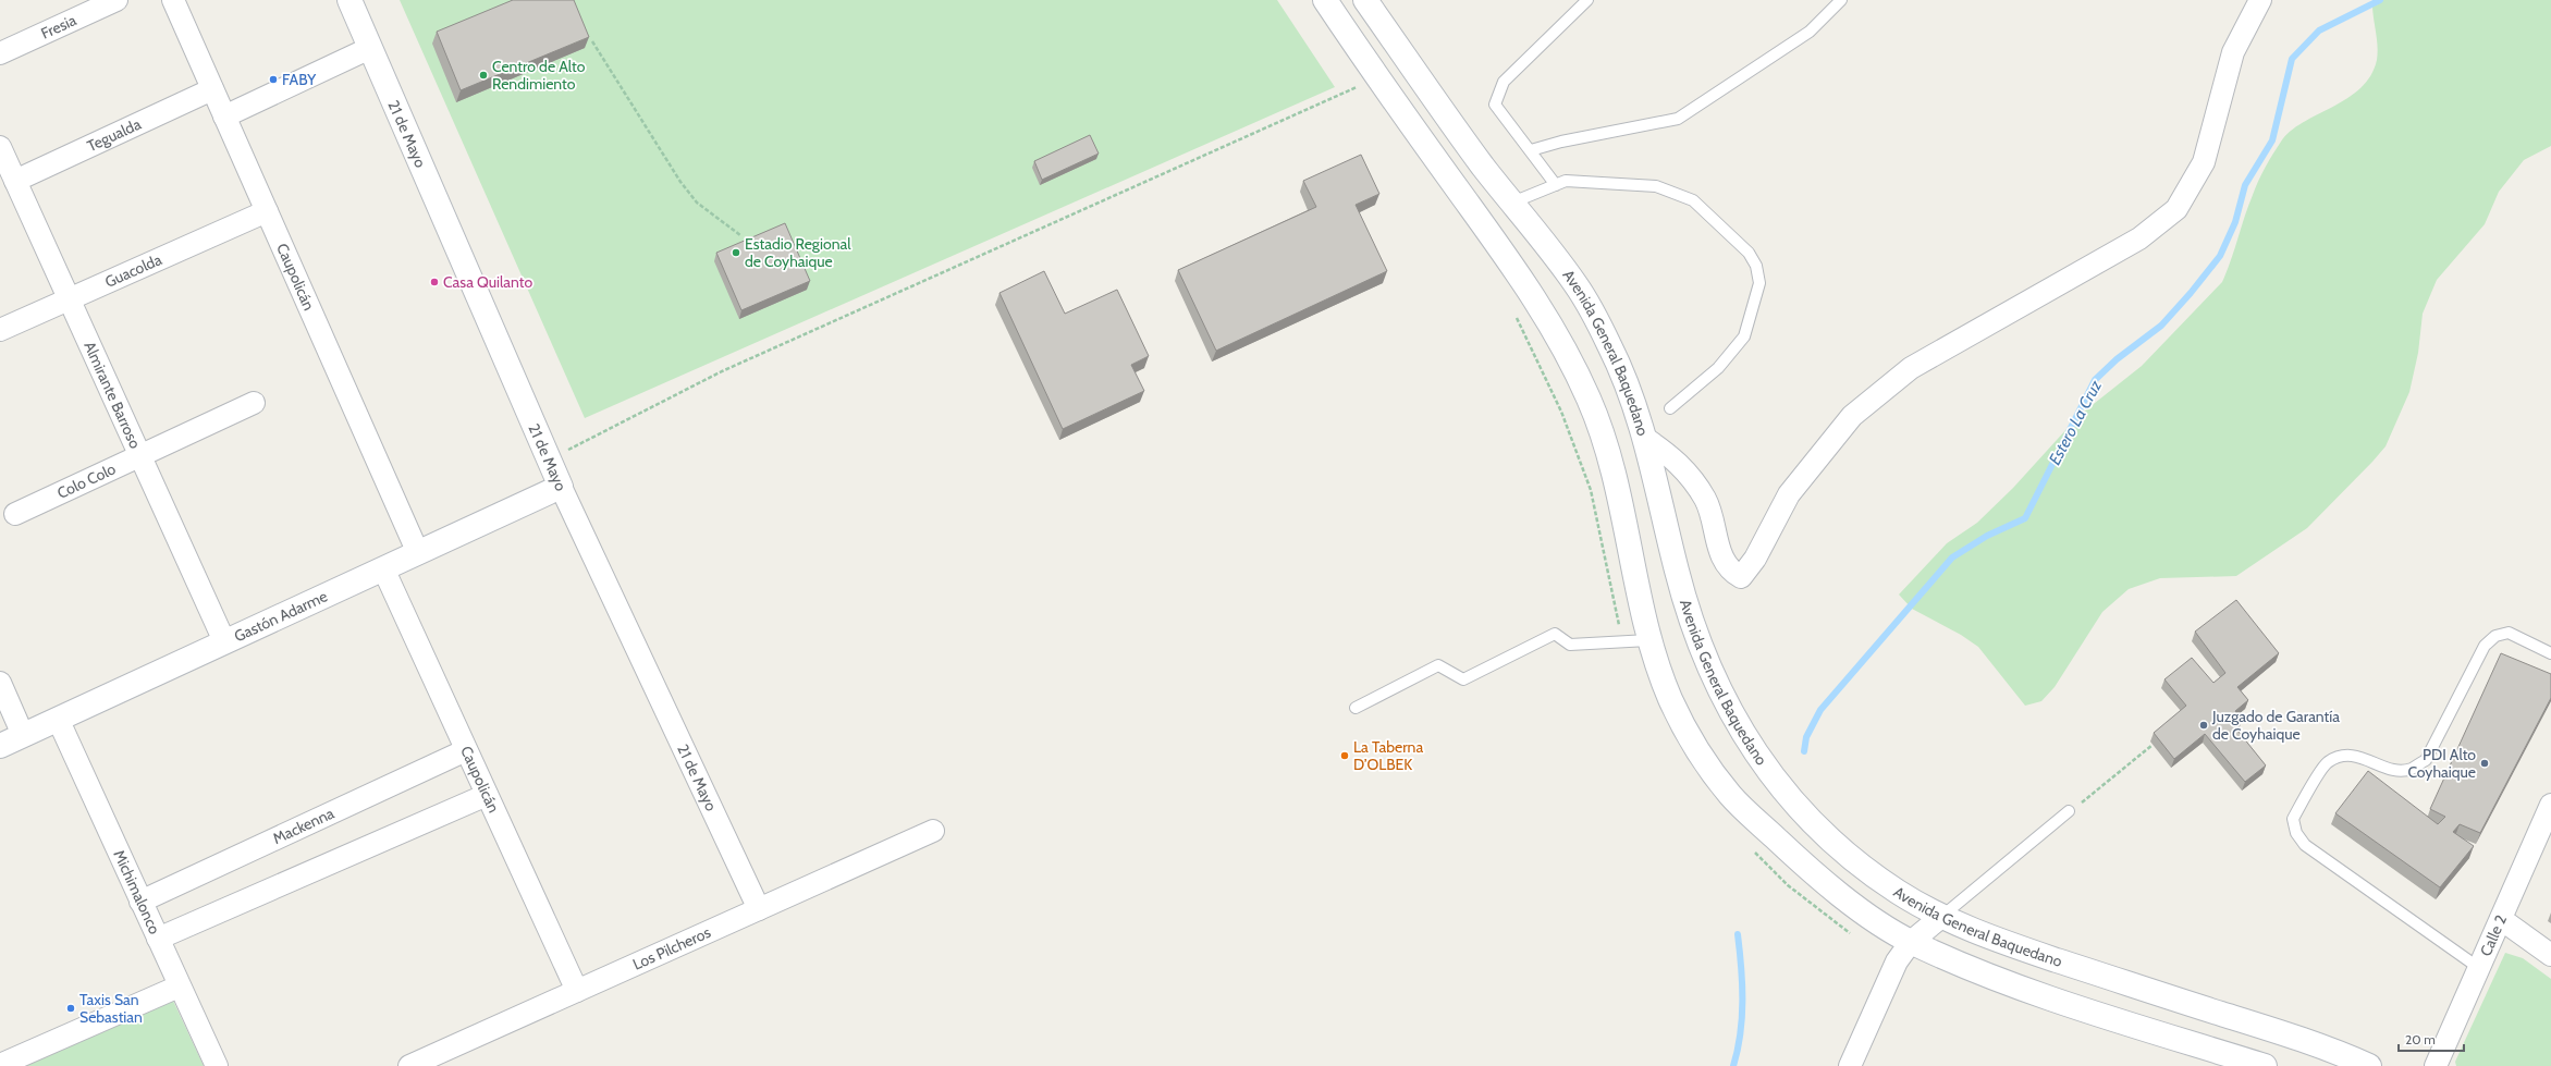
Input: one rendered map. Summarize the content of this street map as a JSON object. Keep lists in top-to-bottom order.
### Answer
{
  "streets": {
    "main road": ["21 de Mayo", "Avenida General Baquedano", "Gastón Adarme"],
    "street": [
      "Fresia",
      "Tegualda",
      "Guacolda",
      "Caupolicán",
      "Almirante Barroso",
      "Colo Colo",
      "Mackenna",
      "Michimalonco",
      "Calle 2",
      "Los Pilcheros"
    ]
  },
  "crossings": [
    ["21 de Mayo", "Gastón Adarme"],
    ["21 de Mayo", "Los Pilcheros"],
    ["Tegualda", "Caupolicán"],
    ["Tegualda", "Almirante Barroso"],
    ["Guacolda", "Caupolicán"],
    ["Guacolda", "Almirante Barroso"],
    ["Caupolicán", "Gastón Adarme"],
    ["Caupolicán", "Mackenna"],
    ["Caupolicán", "Los Pilcheros"],
    ["Almirante Barroso", "Colo Colo"],
    ["Almirante Barroso", "Gastón Adarme"],
    ["Gastón Adarme", "Michimalonco"],
    ["Mackenna", "Michimalonco"]
  ],
  "water": ["Estero La Cruz"],
  "places": [
    "Centro de Alto Rendimiento",
    "FABY",
    "Estadio Regional de Coyhaique",
    "Casa Quilanto",
    "Juzgado de Garantía de Coyhaique",
    "La Taberna D’OLBEK",
    "PDI Alto Coyhaique",
    "Taxis San Sebastian"
  ],
  "scale_bar": "20 m"
}
